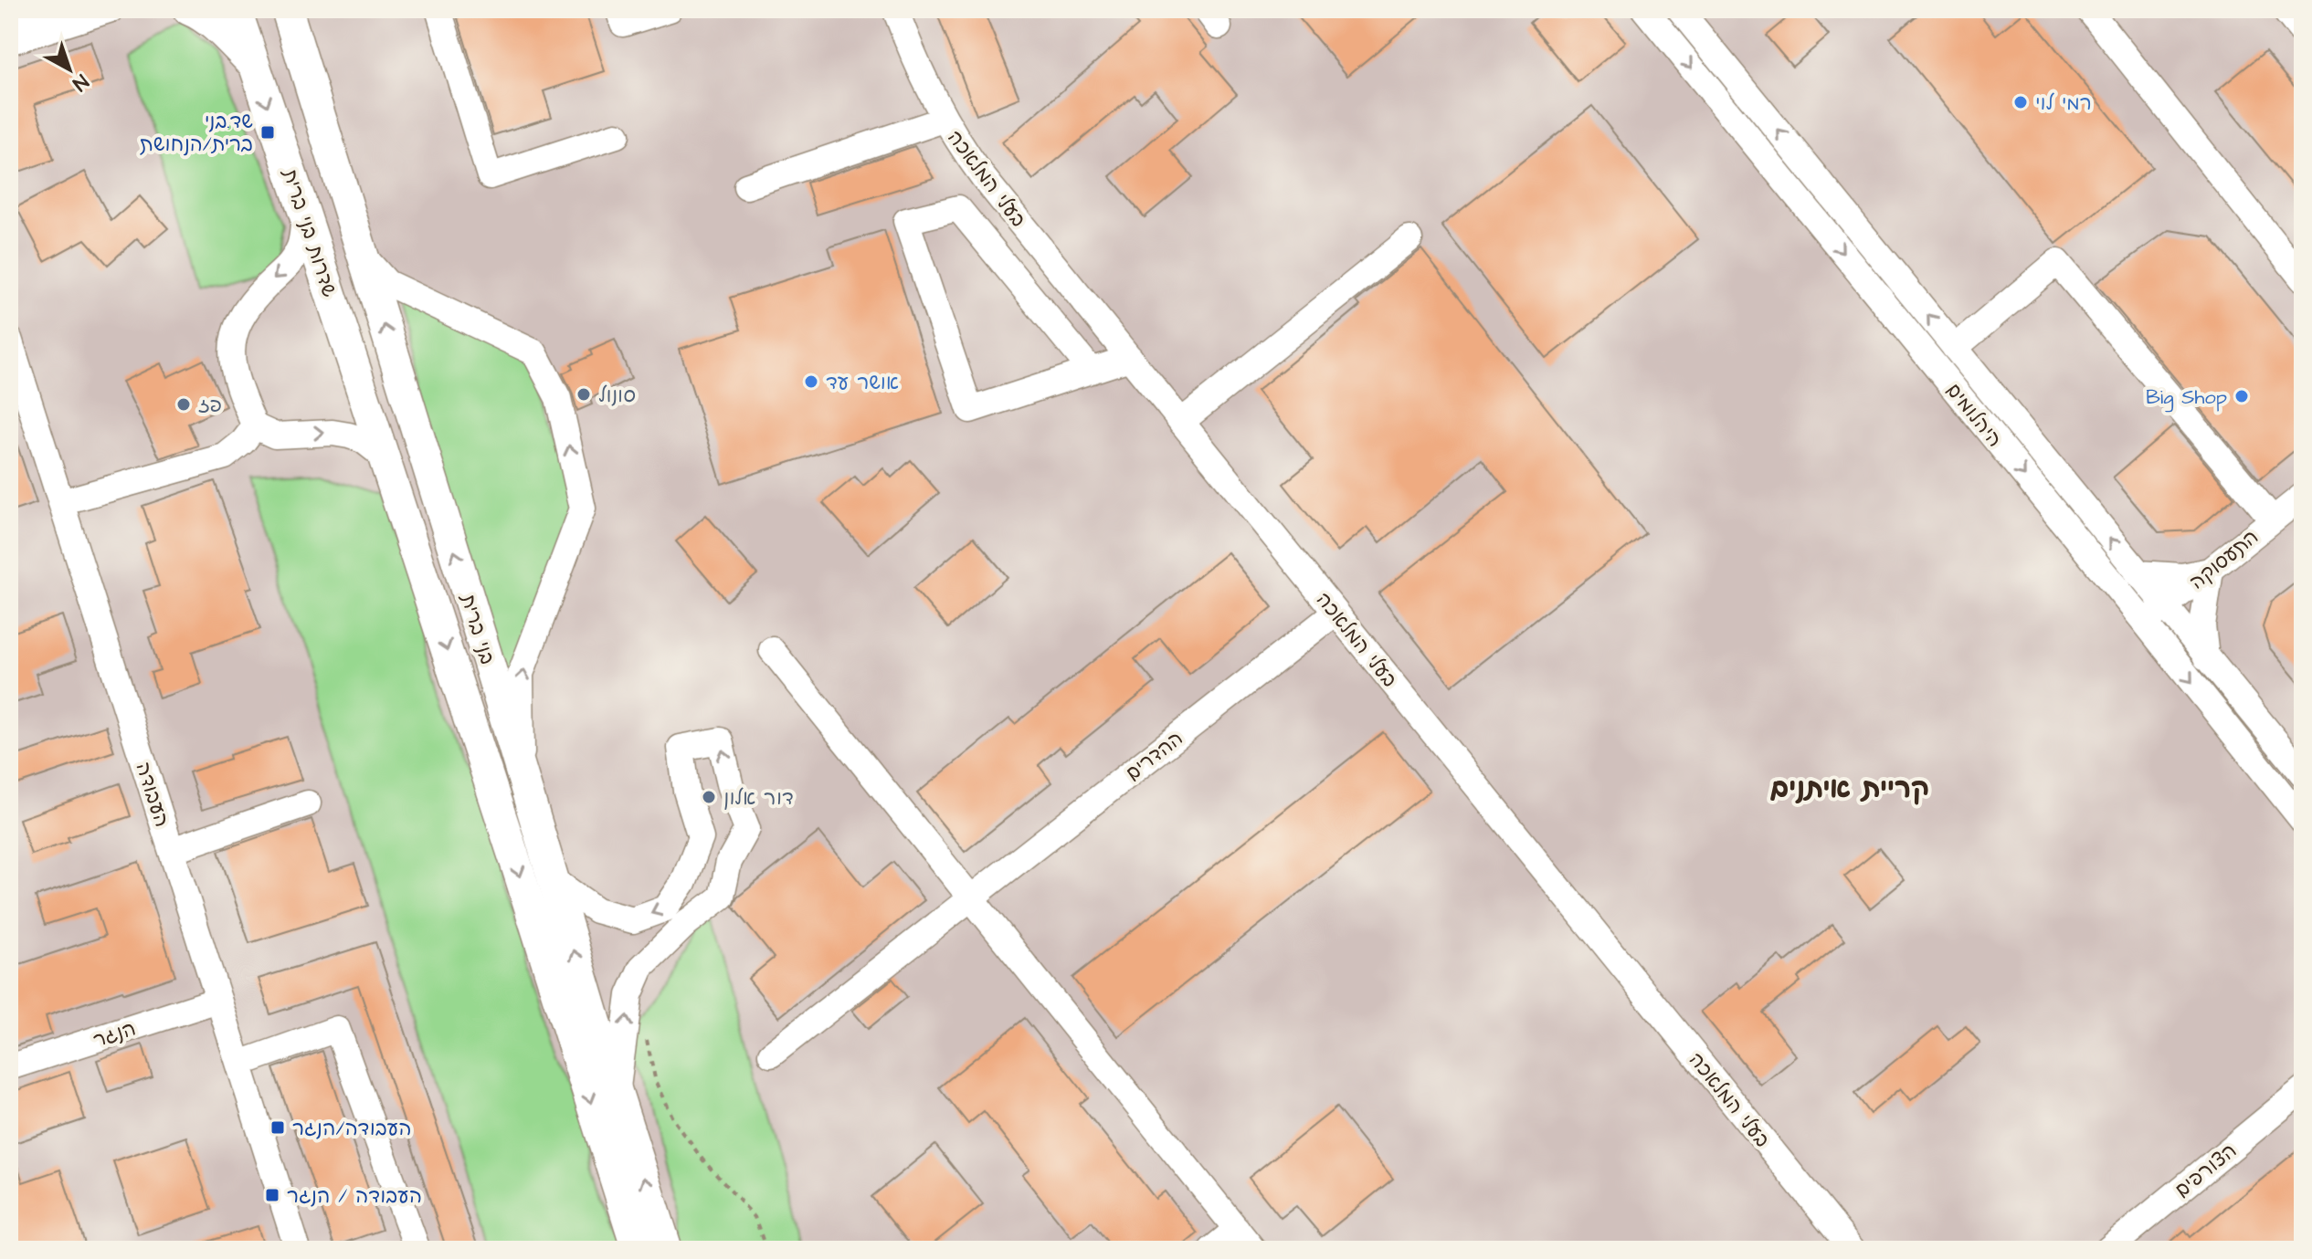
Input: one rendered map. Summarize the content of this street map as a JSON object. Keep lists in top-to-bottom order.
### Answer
{
  "streets": {
    "main road": ["שדרות בני ברית", "בני ברית"],
    "street": [
      "בעלי המלאכה",
      "היהלומים",
      "התעסוקה",
      "ההדרים",
      "העבודה",
      "הנגר",
      "הצורפים"
    ]
  },
  "crossings": [
    ["בעלי המלאכה", "ההדרים"],
    ["שדרות בני ברית", "בני ברית"],
    ["היהלומים", "התעסוקה"],
    ["העבודה", "הנגר"]
  ],
  "districts": ["קריית איתנים"],
  "places": {
    "other": [
      "רמי לוי",
      "אושר עד",
      "סונול",
      "Big Shop",
      "פז",
      "דור אלון"
    ],
    "transit": ["שד.בני ברית/הנחושת", "העבודה/הנגר", "העבודה / הנגר"]
  },
  "north": "bottom right"
}
